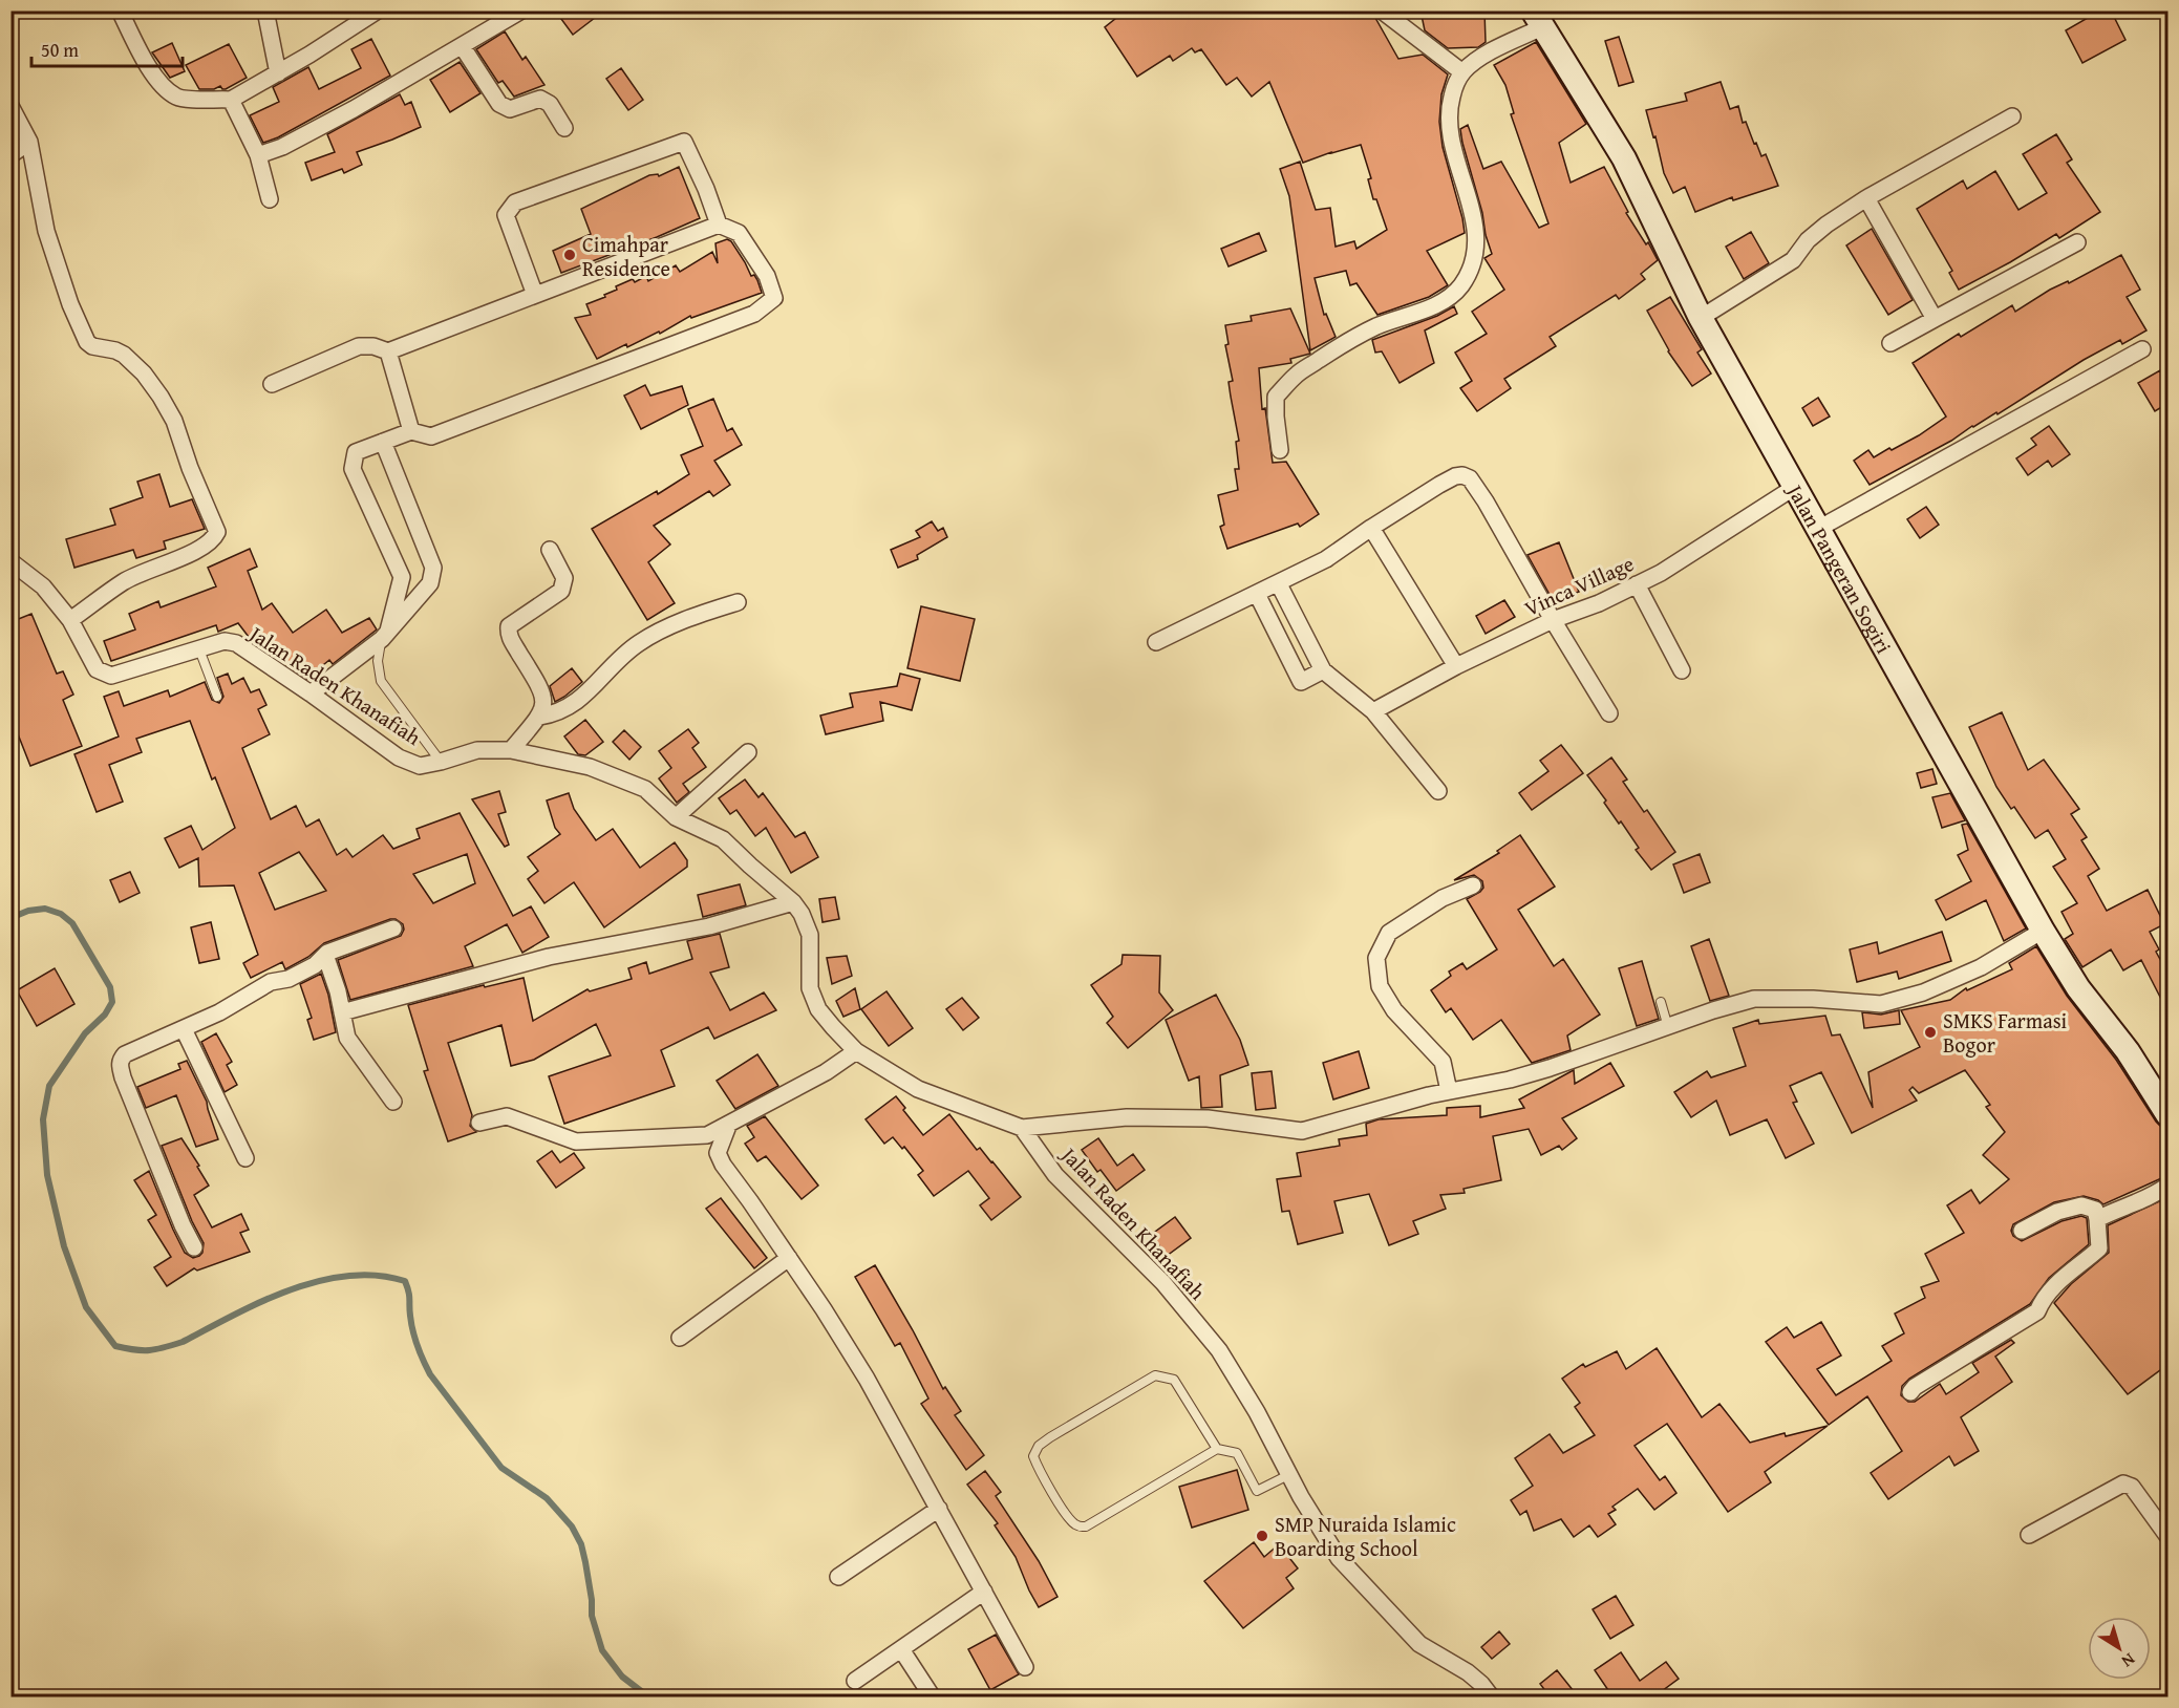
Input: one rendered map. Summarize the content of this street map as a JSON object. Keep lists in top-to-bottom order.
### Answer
{
  "streets": {
    "street": ["Jalan Pangeran Sogiri", "Vinca Village", "Jalan Raden Khanafiah"]
  },
  "crossings": [
    ["Jalan Pangeran Sogiri", "Vinca Village"]
  ],
  "places": ["Cimahpar Residence", "SMKS Farmasi Bogor", "SMP Nuraida Islamic Boarding School"],
  "scale_bar": "50 m",
  "north": "bottom right"
}
